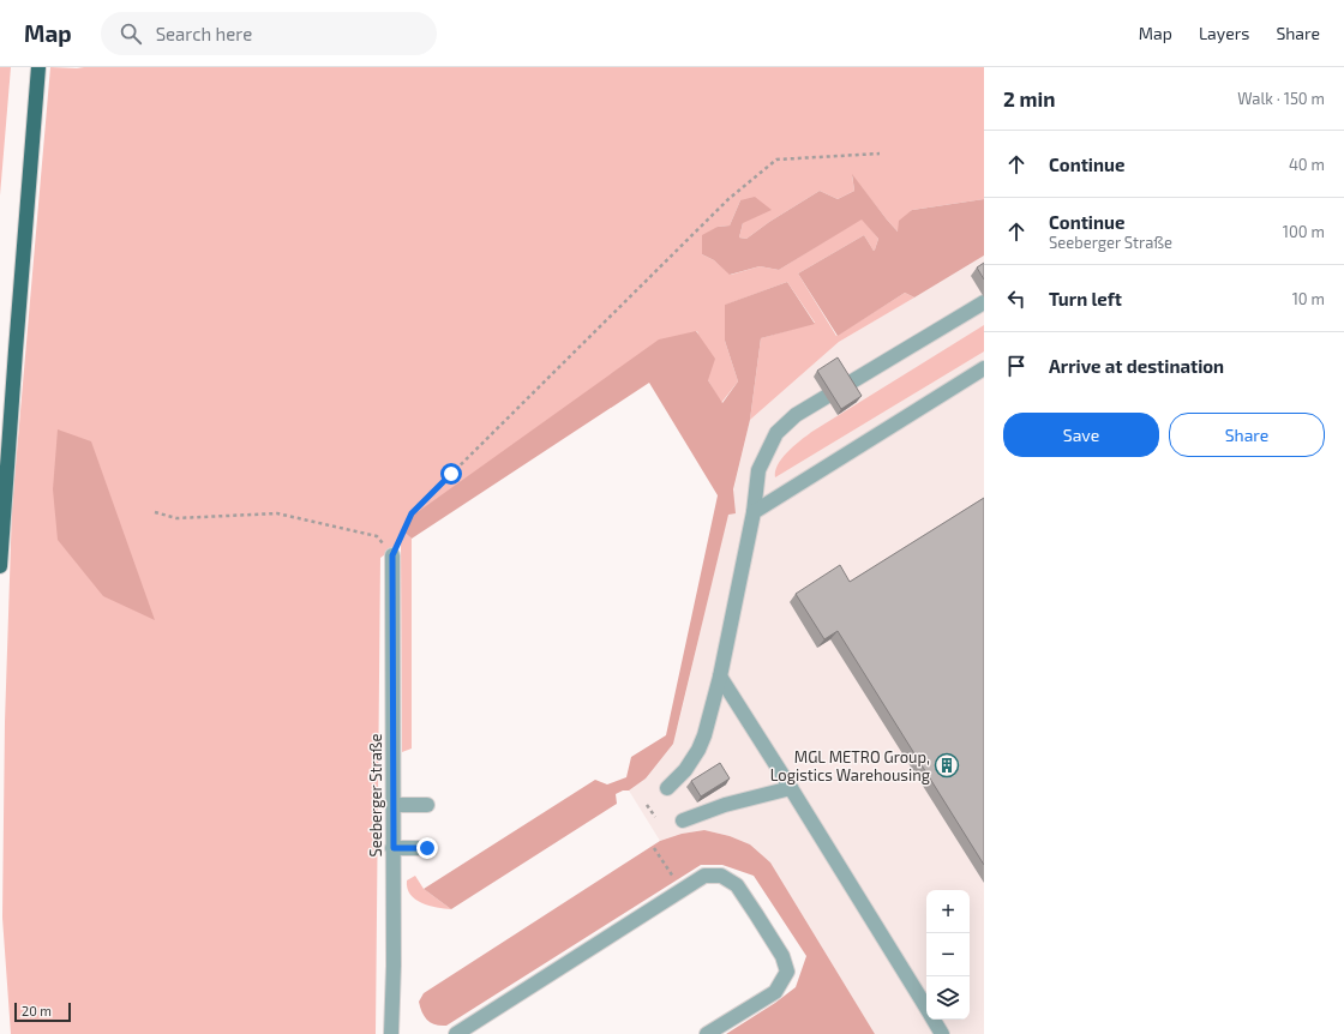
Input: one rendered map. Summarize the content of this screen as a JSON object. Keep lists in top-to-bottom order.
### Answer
{
  "streets": {
    "street": ["Seeberger Straße"]
  },
  "places": {
    "building": ["MGL METRO Group, Logistics Warehousing"]
  },
  "scale_bar": "20 m",
  "page": {
    "header": "Map",
    "search": "Search here",
    "nav": ["Map", "Layers", "Share"],
    "heading": ["2 min", "Walk · 150 m"],
    "list": [
      ["Continue", "40 m"],
      ["Continue", "Seeberger Straße", "100 m"],
      ["Turn left", "10 m"],
      "Arrive at destination"
    ],
    "buttons": ["Save", "Share"],
    "map_buttons": ["+", "−"],
    "scale": "20 m"
  }
}
